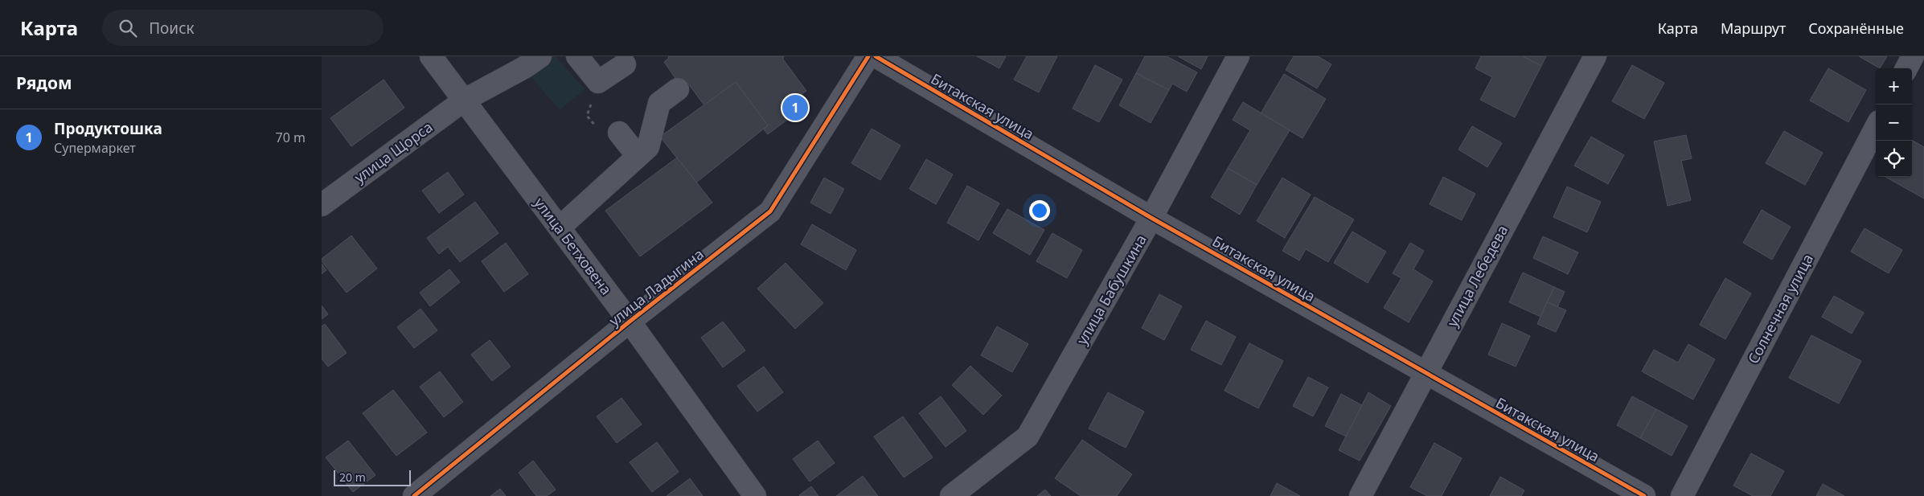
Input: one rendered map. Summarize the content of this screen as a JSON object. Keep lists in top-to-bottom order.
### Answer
{
  "streets": {
    "street": [
      "Битакская улица",
      "улица Щорса",
      "улица Бетховена",
      "улица Лебедева",
      "улица Ладыгина",
      "улица Бабушкина",
      "Солнечная улица"
    ]
  },
  "crossings": [
    ["Битакская улица", "улица Лебедева"],
    ["Битакская улица", "улица Бабушкина"],
    ["улица Щорса", "улица Бетховена"],
    ["улица Бетховена", "улица Ладыгина"]
  ],
  "scale_bar": "20 m",
  "page": {
    "header": "Карта",
    "search": "Поиск",
    "nav": ["Карта", "Маршрут", "Сохранённые"],
    "heading": "Рядом",
    "map_buttons": ["+", "−"],
    "pins": "1",
    "list": [
      {
        "mark": "1",
        "name": "Продуктошка",
        "note": "Супермаркет",
        "value": "70 m"
      }
    ],
    "scale": "20 m"
  }
}
